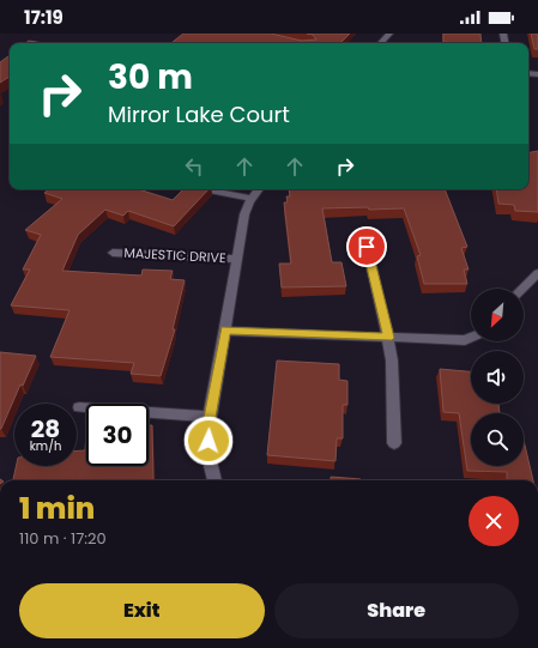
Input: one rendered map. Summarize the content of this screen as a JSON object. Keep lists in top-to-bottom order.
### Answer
{
  "streets": {
    "street": ["MAJESTIC DRIVE"]
  },
  "north": "bottom left",
  "page": {
    "status": "17:19",
    "turn": ["30 m", "Mirror Lake Court"],
    "speed": "28 km/h",
    "limit": "30",
    "heading": ["1 min", "110 m · 17:20"],
    "buttons": ["Exit", "Share"]
  }
}
